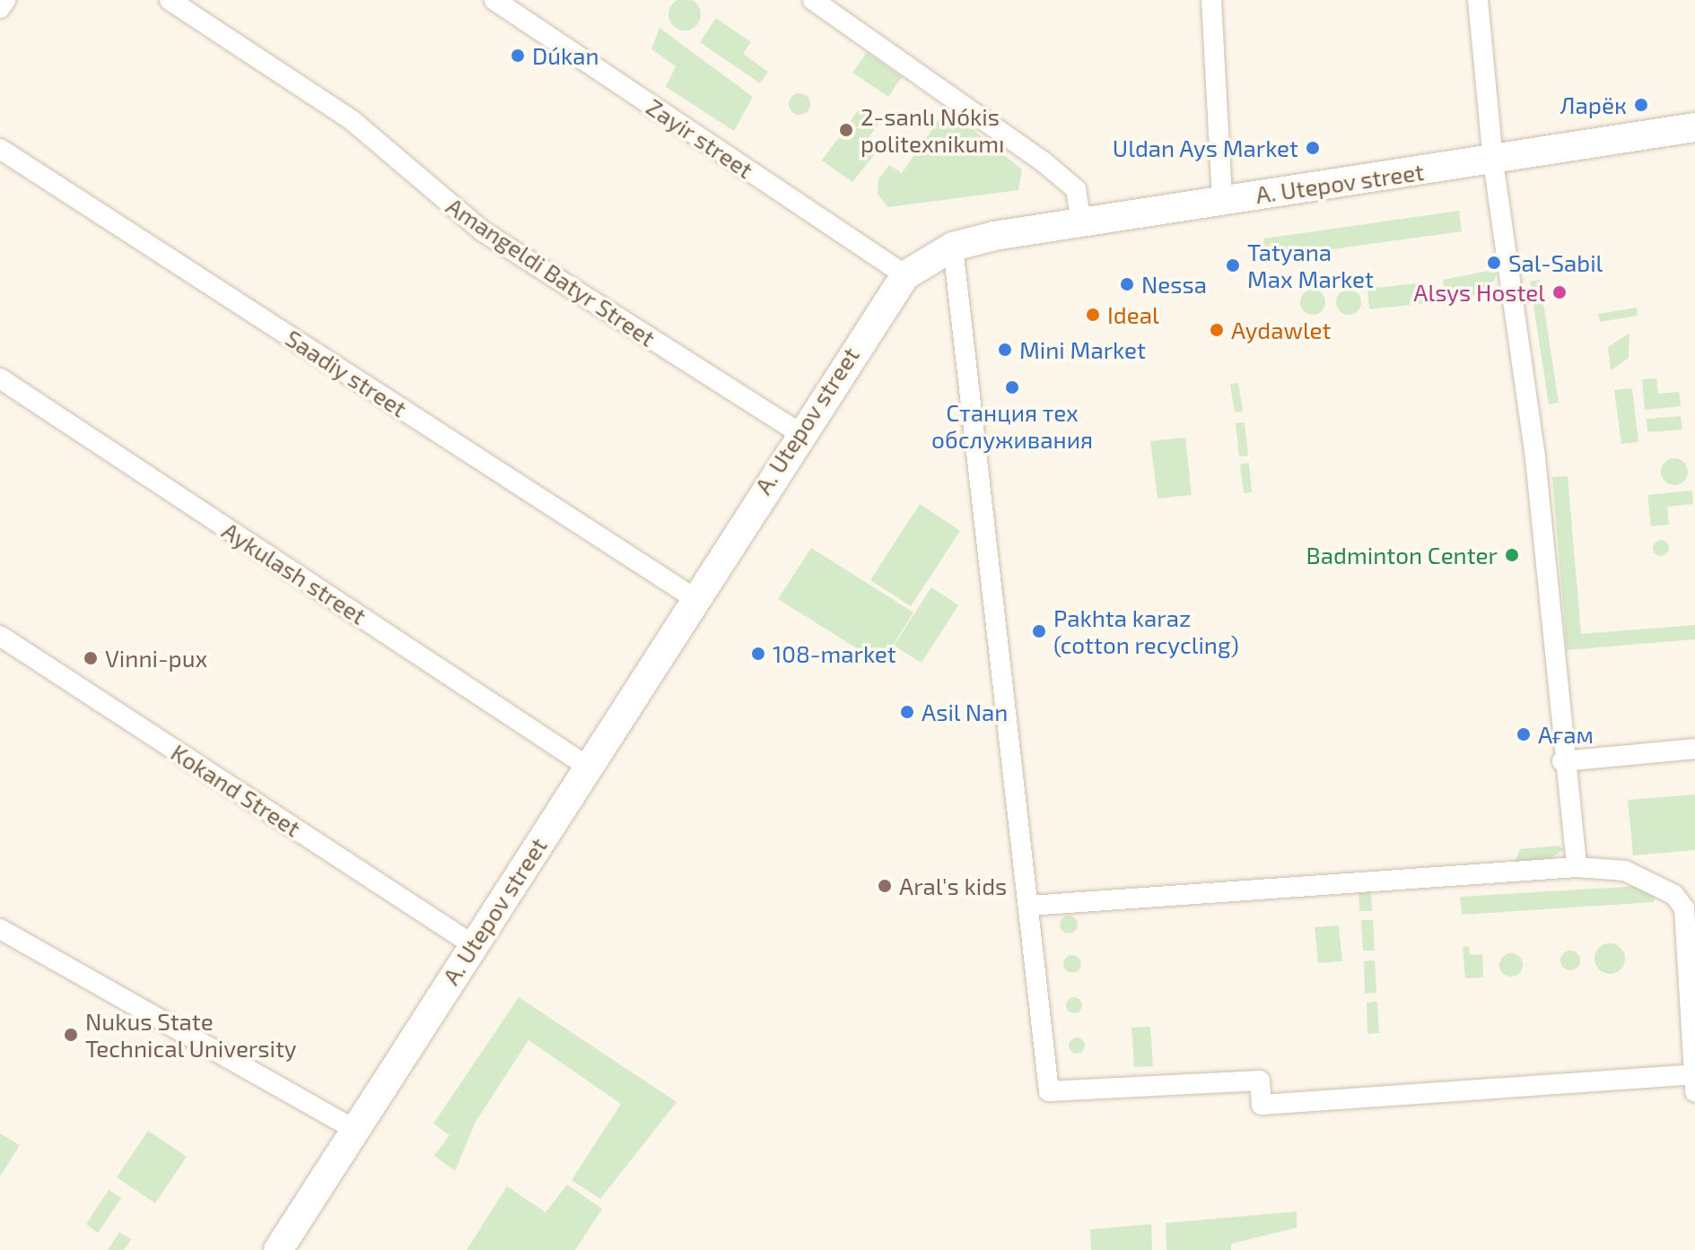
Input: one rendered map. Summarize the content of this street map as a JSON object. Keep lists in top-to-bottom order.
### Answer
{
  "streets": {
    "main road": ["A. Utepov street"],
    "street": [
      "Zayir street",
      "Amangeldi Batyr Street",
      "Saadiy street",
      "Aykulash street",
      "Kokand Street"
    ]
  },
  "crossings": [
    ["Zayir street", "A. Utepov street"],
    ["A. Utepov street", "Amangeldi Batyr Street"],
    ["A. Utepov street", "Saadiy street"],
    ["A. Utepov street", "Aykulash street"],
    ["A. Utepov street", "Kokand Street"]
  ],
  "places": [
    "Dúkan",
    "Ларёк",
    "2-sanlı Nókis politexnikumı",
    "Uldan Ays Market",
    "Sal-Sabil",
    "Tatyana Max Market",
    "Nessa",
    "Alsys Hostel",
    "Ideal",
    "Aydawlet",
    "Mini Market",
    "Станция тех обслуживания",
    "Badminton Center",
    "Pakhta karaz (cotton recycling)",
    "108-market",
    "Vinni-pux",
    "Asil Nan",
    "Ағам",
    "Aral's kids",
    "Nukus State Technical University"
  ]
}
